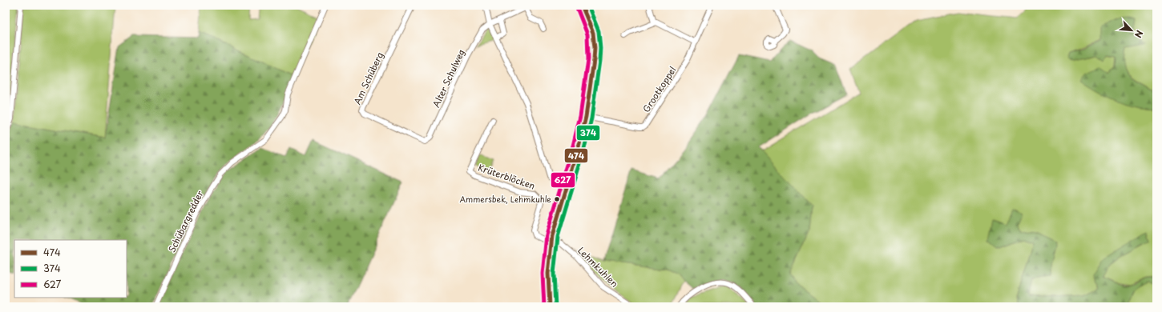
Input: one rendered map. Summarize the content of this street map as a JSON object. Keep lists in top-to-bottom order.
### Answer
{
  "streets": {
    "street": [
      "Am Schüberg",
      "Alter Schulweg",
      "Grootkoppel",
      "Krüterblöcken",
      "Schübargredder",
      "Lehmkuhlen"
    ]
  },
  "crossings": [
    ["Am Schüberg", "Alter Schulweg"],
    ["Krüterblöcken", "Lehmkuhlen"]
  ],
  "places": ["Ammersbek, Lehmkuhle"],
  "lines": ["transit line 474", "transit line 374", "transit line 627"],
  "legend": ["474", "374", "627"],
  "north": "bottom right"
}
